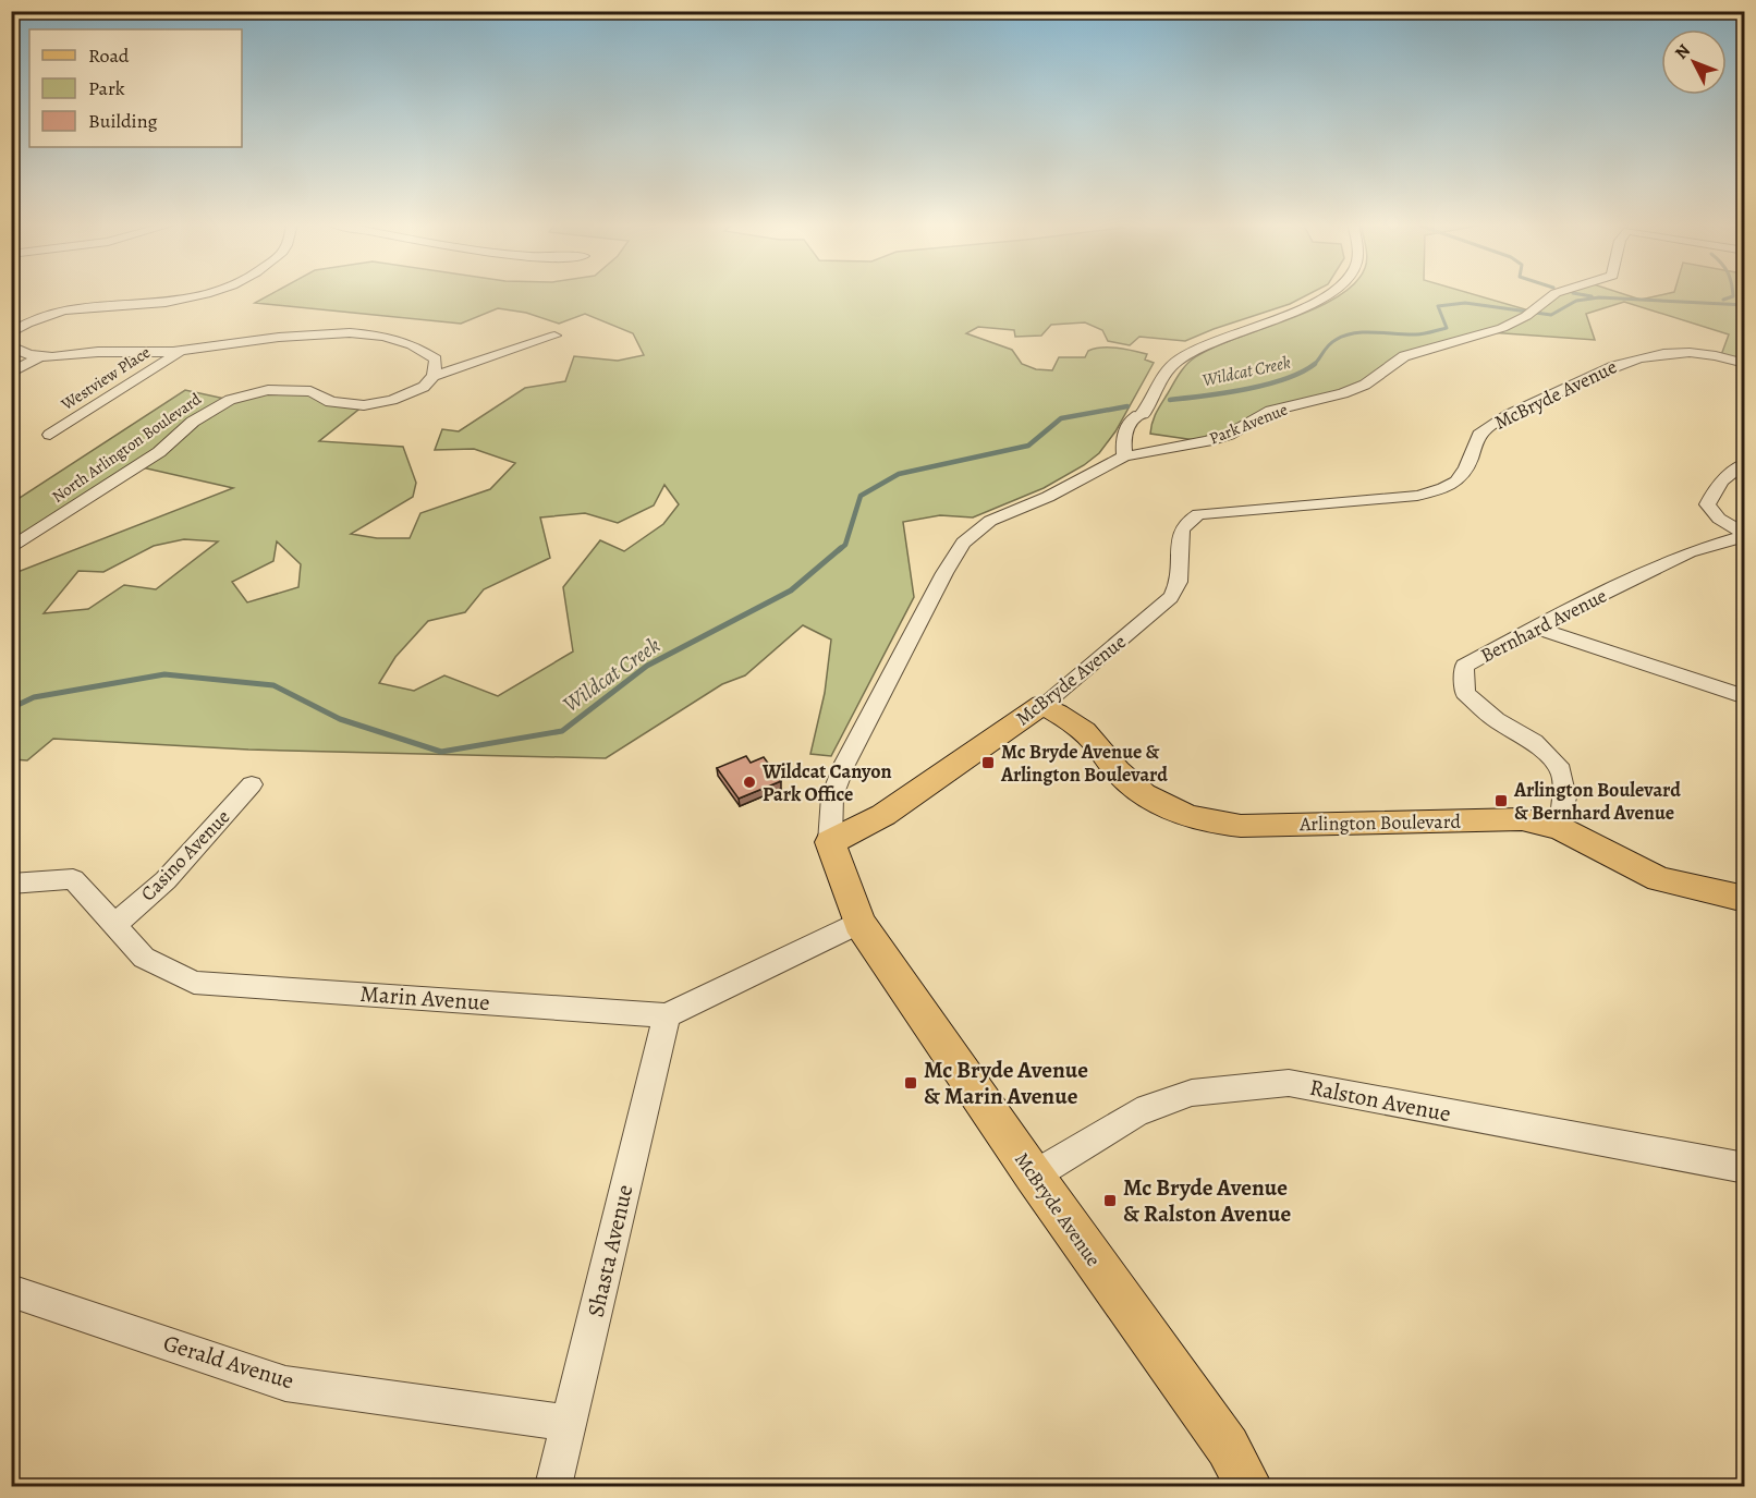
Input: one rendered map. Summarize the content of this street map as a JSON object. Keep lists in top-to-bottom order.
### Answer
{
  "streets": {
    "main road": ["McBryde Avenue", "Arlington Boulevard"],
    "street": [
      "Westview Place",
      "Park Avenue",
      "North Arlington Boulevard",
      "Bernhard Avenue",
      "Casino Avenue",
      "Marin Avenue",
      "Ralston Avenue",
      "Shasta Avenue",
      "Gerald Avenue"
    ]
  },
  "crossings": [
    ["McBryde Avenue", "Park Avenue"],
    ["McBryde Avenue", "Arlington Boulevard"],
    ["McBryde Avenue", "Marin Avenue"],
    ["McBryde Avenue", "Ralston Avenue"],
    ["Bernhard Avenue", "Arlington Boulevard"],
    ["Casino Avenue", "Marin Avenue"],
    ["Marin Avenue", "Shasta Avenue"],
    ["Shasta Avenue", "Gerald Avenue"]
  ],
  "water": ["Wildcat Creek"],
  "places": {
    "transit": [
      "Mc Bryde Avenue & Arlington Boulevard",
      "Arlington Boulevard & Bernhard Avenue",
      "Mc Bryde Avenue & Marin Avenue",
      "Mc Bryde Avenue & Ralston Avenue"
    ],
    "other": ["Wildcat Canyon Park Office"]
  },
  "legend": ["Road", "Park", "Building"],
  "north": "top left"
}
